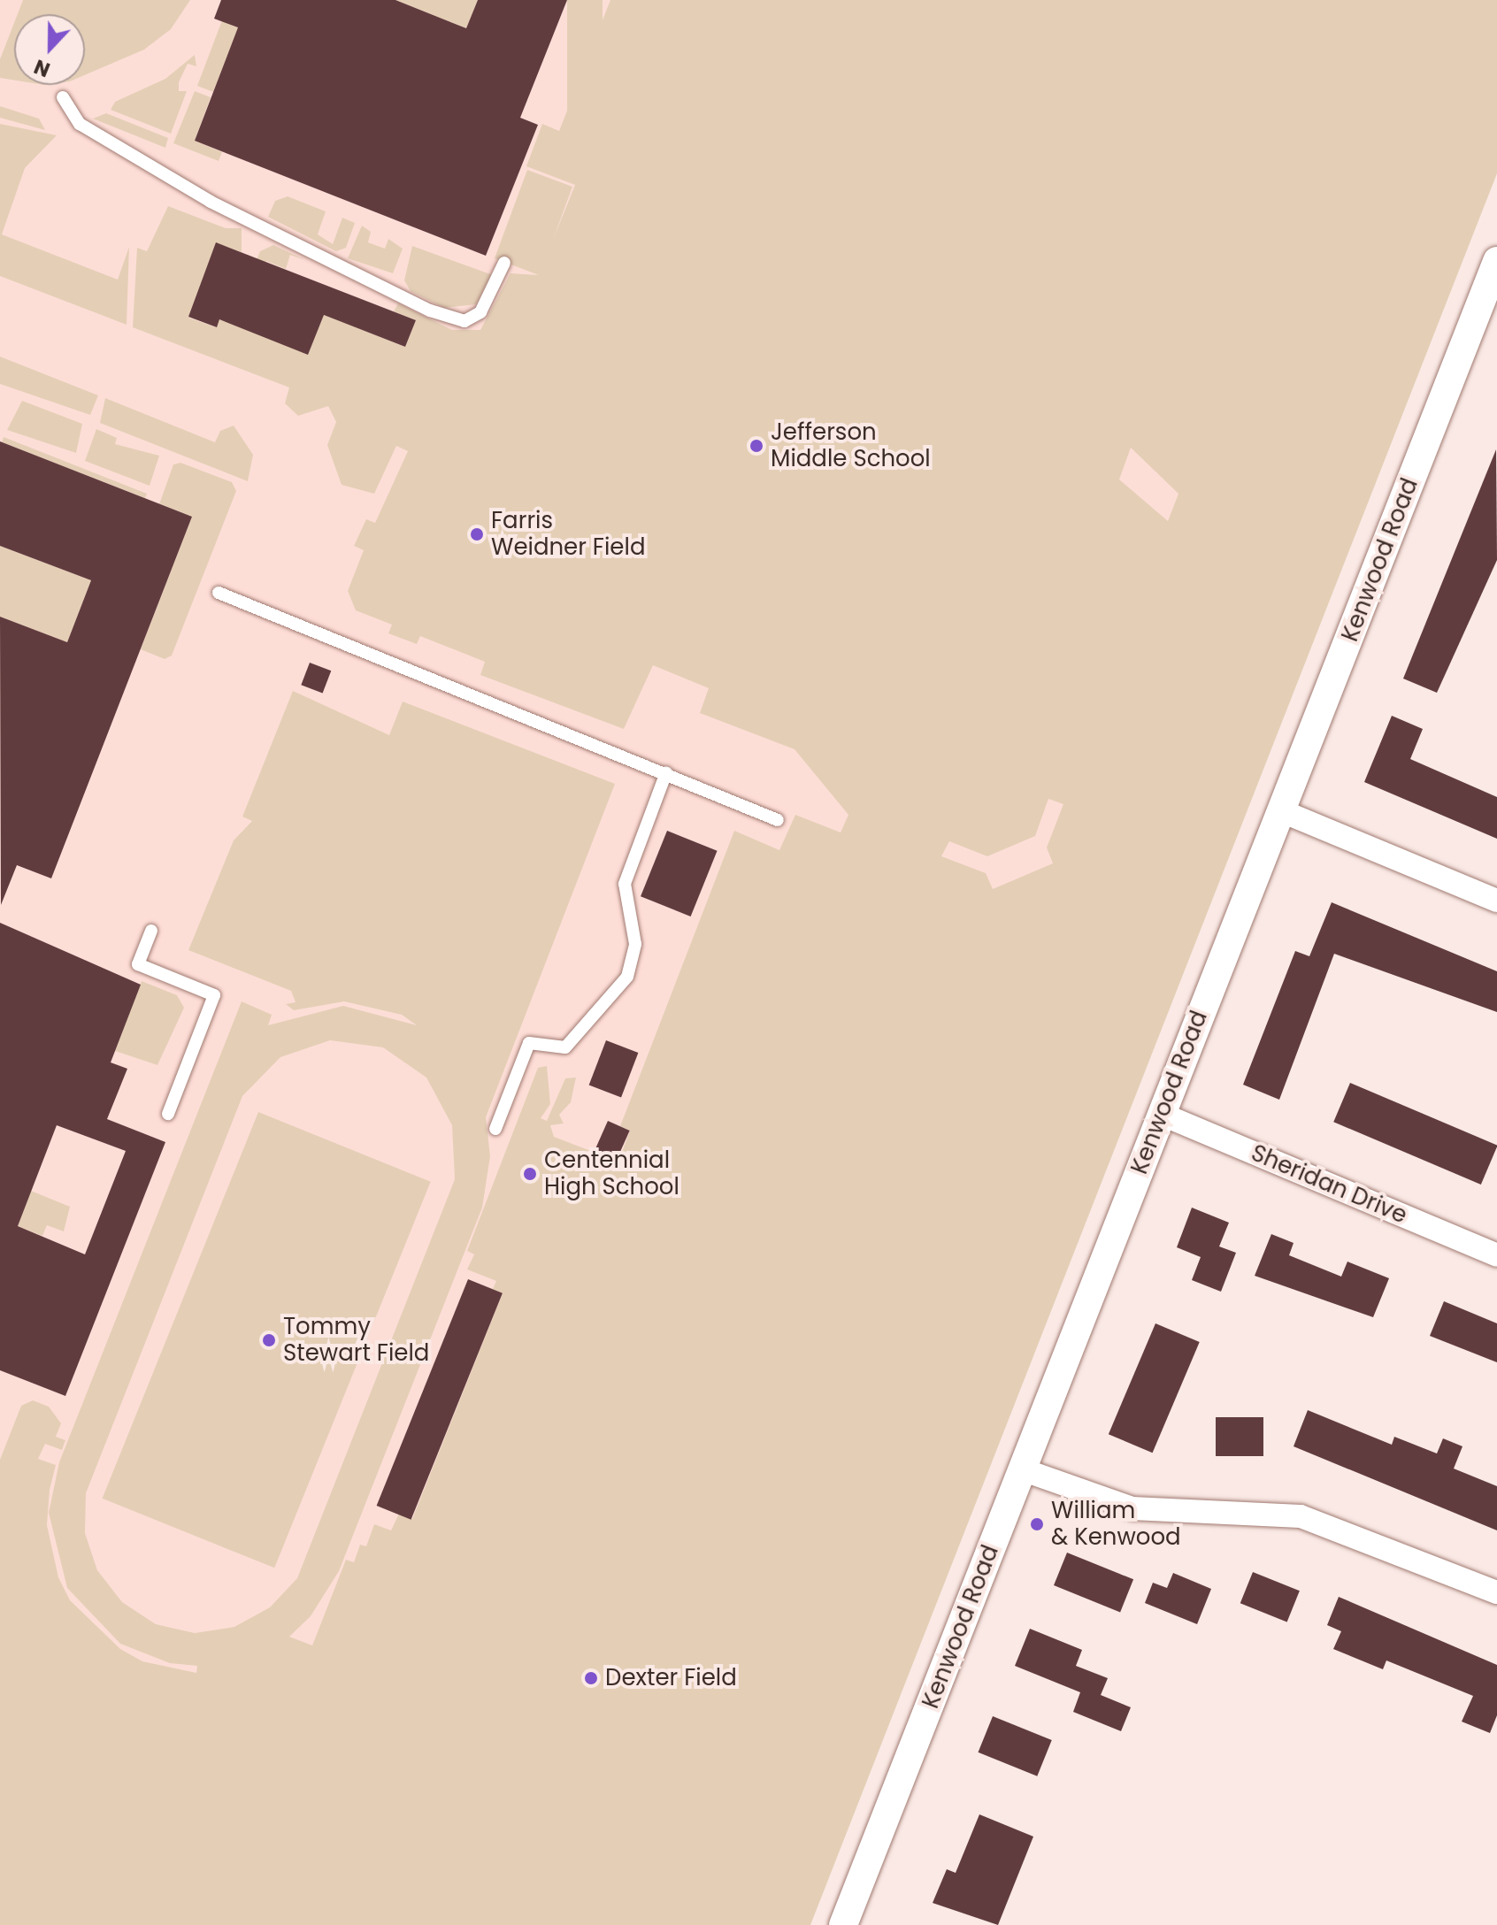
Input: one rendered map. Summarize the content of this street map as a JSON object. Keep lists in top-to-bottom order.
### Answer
{
  "streets": {
    "street": ["Kenwood Road", "Sheridan Drive"]
  },
  "crossings": [
    ["Kenwood Road", "Sheridan Drive"]
  ],
  "places": [
    "Jefferson Middle School",
    "Farris Weidner Field",
    "Centennial High School",
    "Tommy Stewart Field",
    "William & Kenwood",
    "Dexter Field"
  ],
  "north": "bottom"
}
